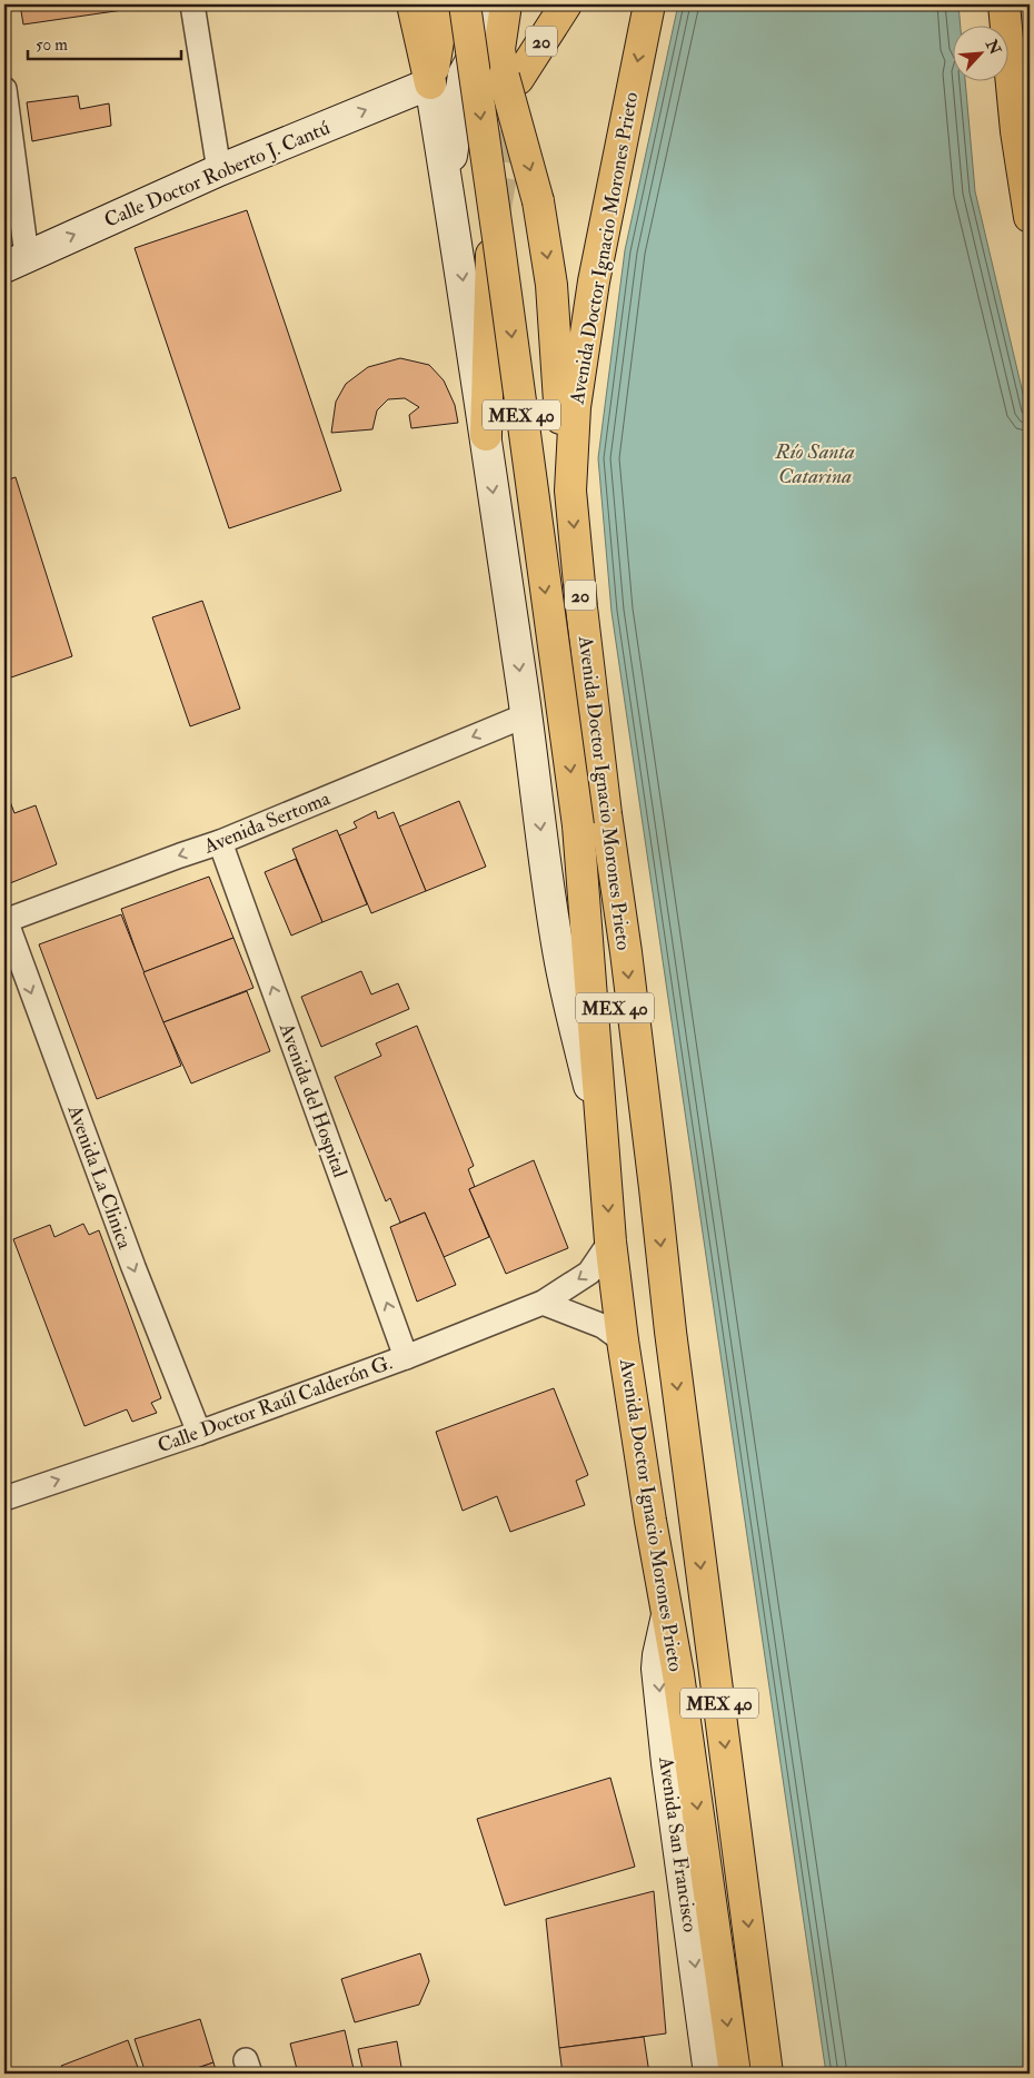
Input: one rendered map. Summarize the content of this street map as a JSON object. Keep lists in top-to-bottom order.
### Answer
{
  "streets": {
    "highway": ["20", "Avenida Doctor Ignacio Morones Prieto", "MEX 40"],
    "street": [
      "Calle Doctor Roberto J. Cantú",
      "Avenida Sertoma",
      "Avenida del Hospital",
      "Avenida La Clinica",
      "Calle Doctor Raúl Calderón G.",
      "Avenida San Francisco"
    ]
  },
  "crossings": [
    ["Avenida Doctor Ignacio Morones Prieto", "MEX 40"],
    ["Avenida Doctor Ignacio Morones Prieto", "Calle Doctor Raúl Calderón G."],
    ["Avenida Doctor Ignacio Morones Prieto", "Avenida San Francisco"],
    ["Avenida Sertoma", "Avenida del Hospital"],
    ["Avenida Sertoma", "Avenida La Clinica"],
    ["Avenida del Hospital", "Calle Doctor Raúl Calderón G."],
    ["Avenida La Clinica", "Calle Doctor Raúl Calderón G."]
  ],
  "one_way": [
    "Calle Doctor Roberto J. Cantú",
    "Avenida Sertoma",
    "Avenida del Hospital",
    "Avenida La Clinica",
    "Avenida San Francisco"
  ],
  "water": ["Río Santa Catarina"],
  "scale_bar": "50 m",
  "north": "top right"
}
